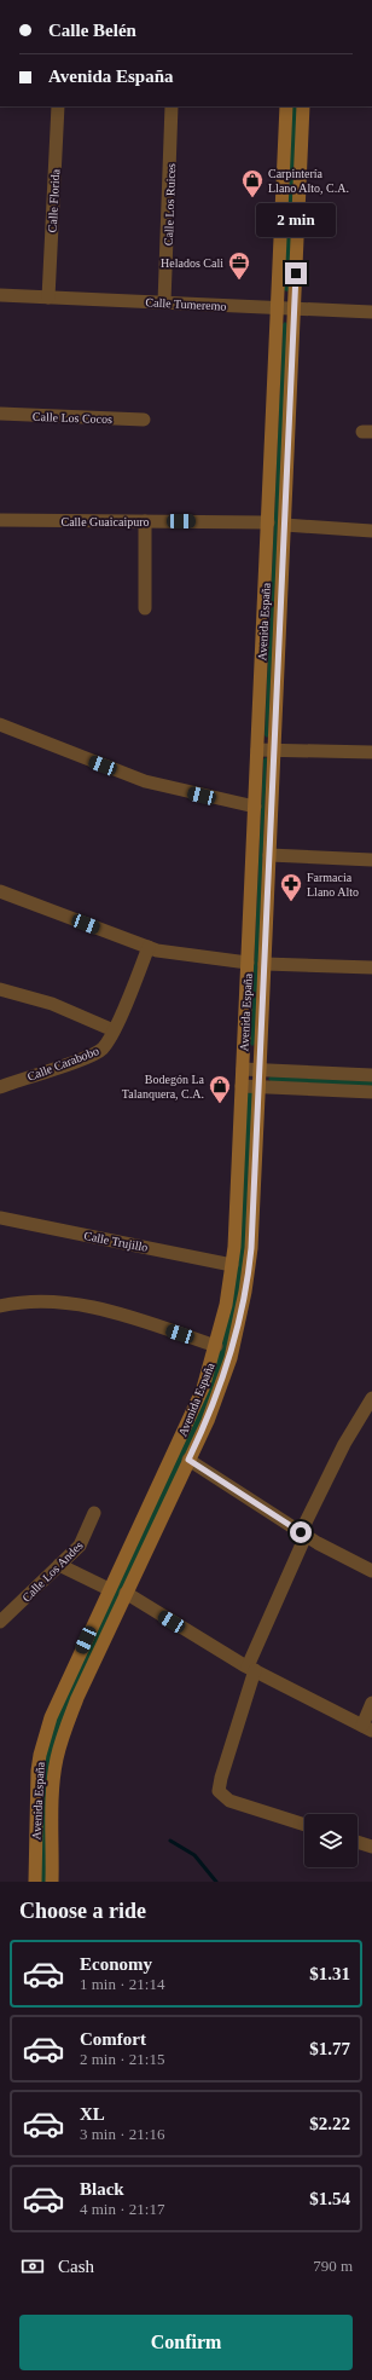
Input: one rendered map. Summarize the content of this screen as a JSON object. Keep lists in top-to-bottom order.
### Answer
{
  "streets": {
    "main road": ["Avenida España"],
    "street": [
      "Calle Florida",
      "Calle Los Ruices",
      "Calle Tumeremo",
      "Calle Los Cocos",
      "Calle Guaicaipuro",
      "Calle Carabobo",
      "Calle Trujillo",
      "Calle Los Andes"
    ]
  },
  "crossings": [
    ["Calle Florida", "Calle Tumeremo"],
    ["Calle Los Ruices", "Calle Tumeremo"],
    ["Calle Tumeremo", "Avenida España"],
    ["Calle Guaicaipuro", "Avenida España"],
    ["Avenida España", "Calle Trujillo"]
  ],
  "places": {
    "shop": ["Carpintería Llano Alto, C.A.", "Bodegón La Talanquera, C.A."],
    "office": ["Helados Cali"],
    "pharmacy": ["Farmacia Llano Alto"]
  },
  "page": {
    "banner": ["Calle Belén", "Avenida España"],
    "bubble": "2 min",
    "heading": "Choose a ride",
    "list": [
      {
        "name": "Economy",
        "note": "1 min · 21:14",
        "value": "$1.31"
      },
      {
        "name": "Comfort",
        "note": "2 min · 21:15",
        "value": "$1.77"
      },
      {
        "name": "XL",
        "note": "3 min · 21:16",
        "value": "$2.22"
      },
      {
        "name": "Black",
        "note": "4 min · 21:17",
        "value": "$1.54"
      }
    ],
    "pay": ["Cash", "790 m"],
    "buttons": "Confirm"
  }
}
